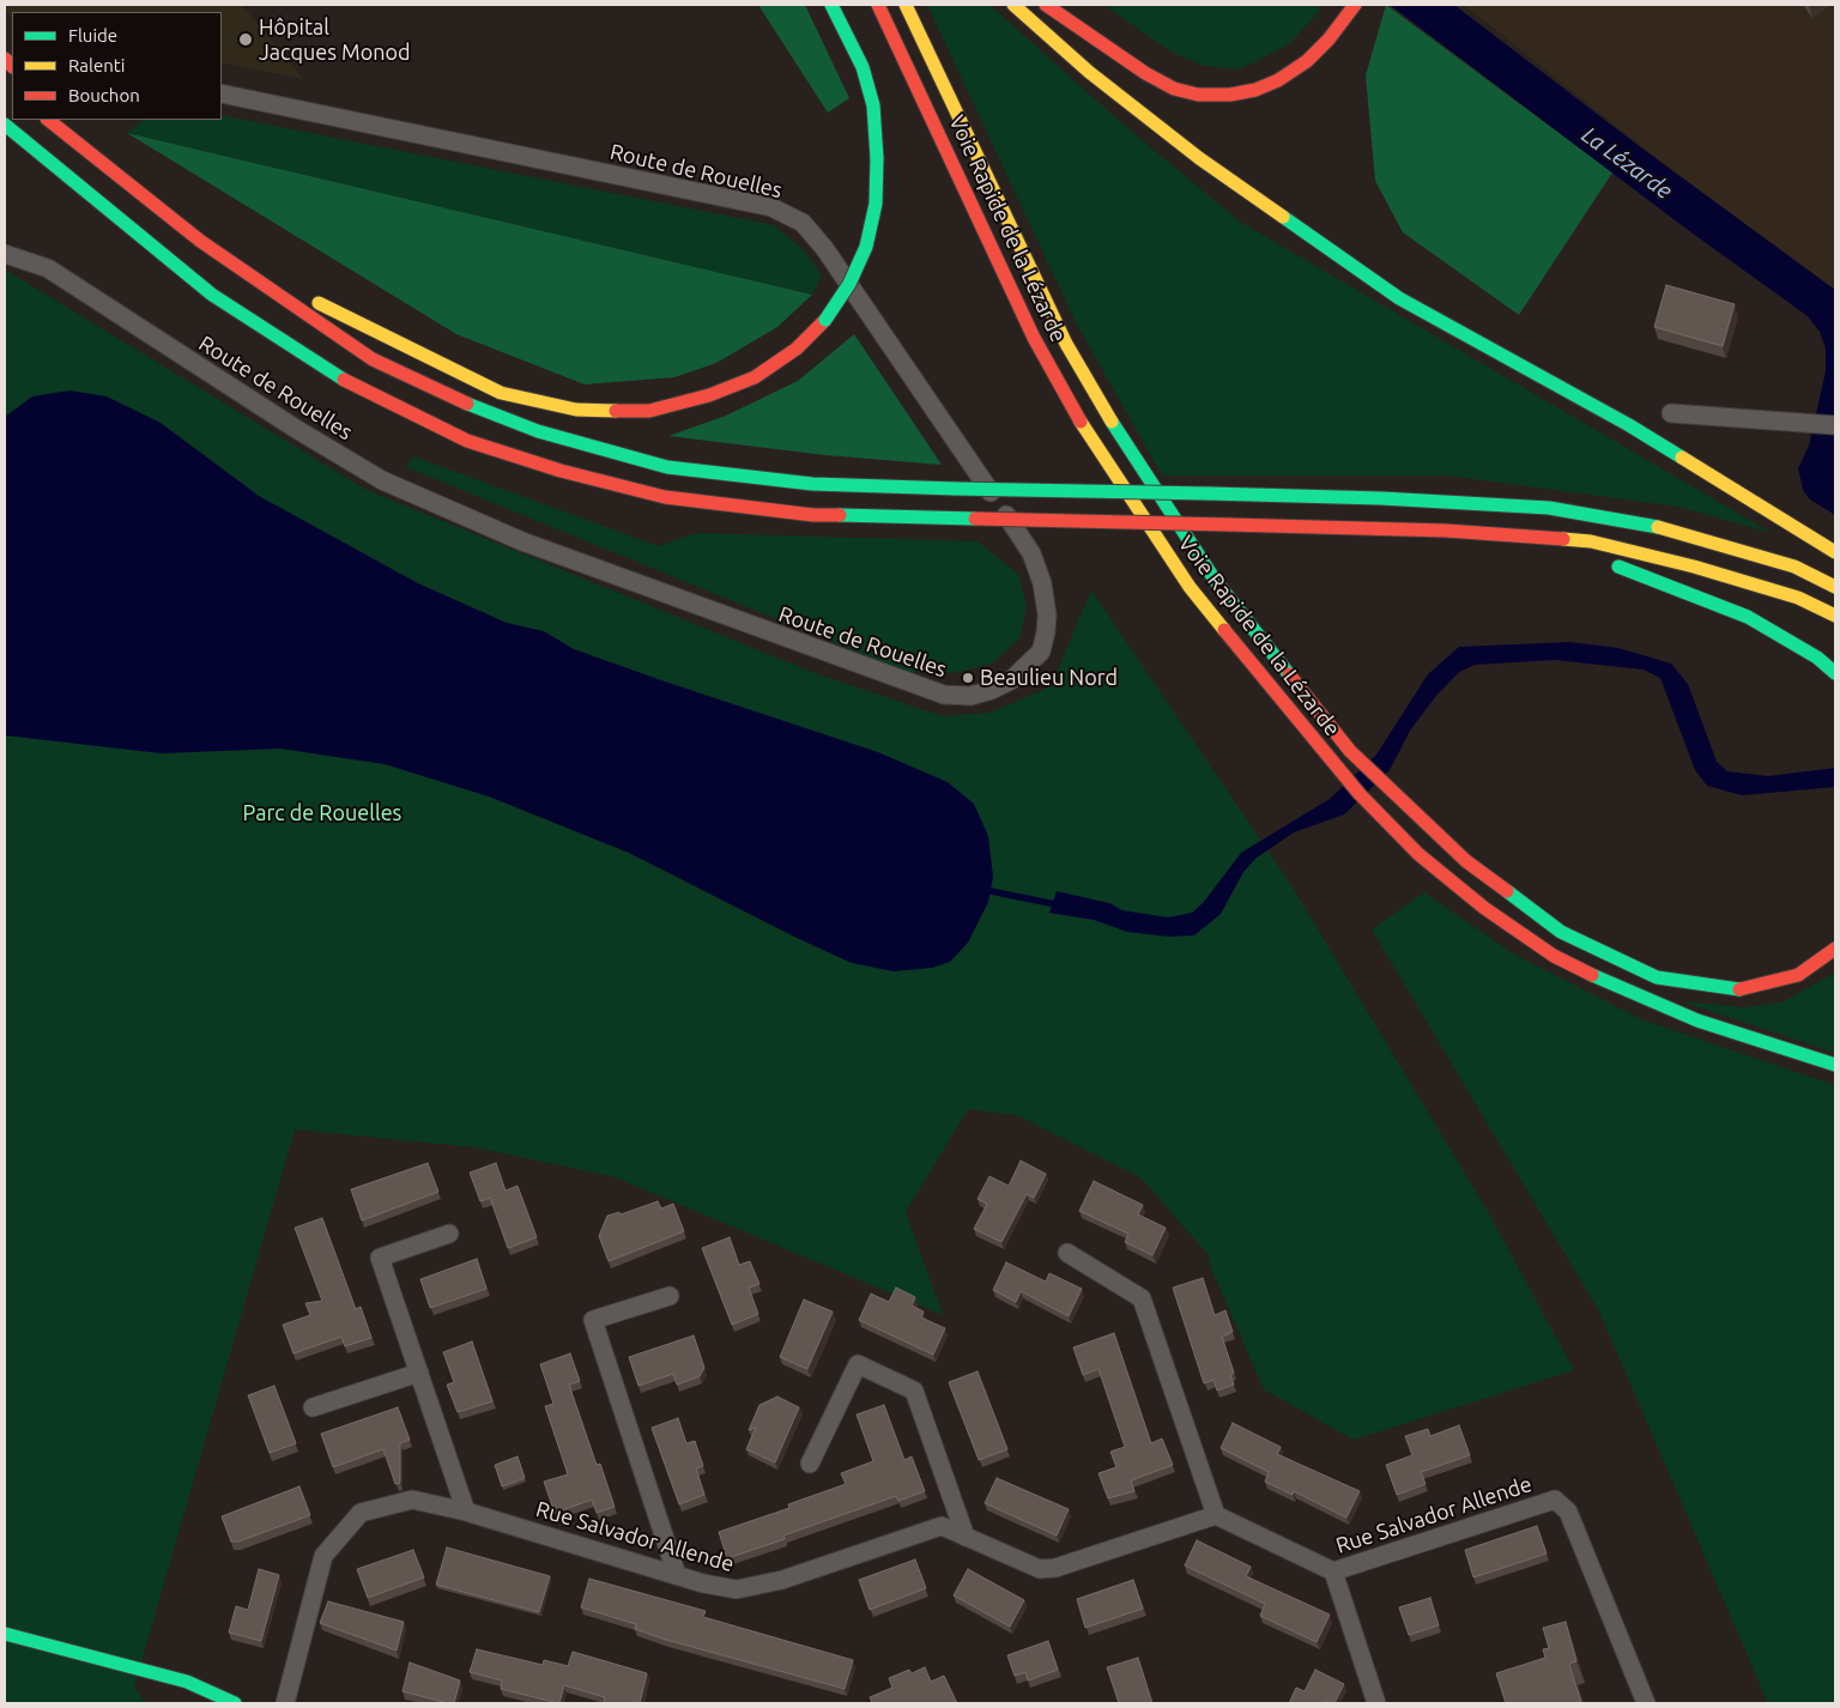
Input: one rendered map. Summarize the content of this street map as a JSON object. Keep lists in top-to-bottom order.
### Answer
{
  "streets": {
    "main road": ["Voie Rapide de la Lézarde"],
    "street": ["Route de Rouelles", "Rue Salvador Allende"]
  },
  "water": ["La Lézarde"],
  "parks": ["Parc de Rouelles"],
  "places": ["Hôpital Jacques Monod", "Beaulieu Nord"],
  "legend": ["Fluide", "Ralenti", "Bouchon"]
}
